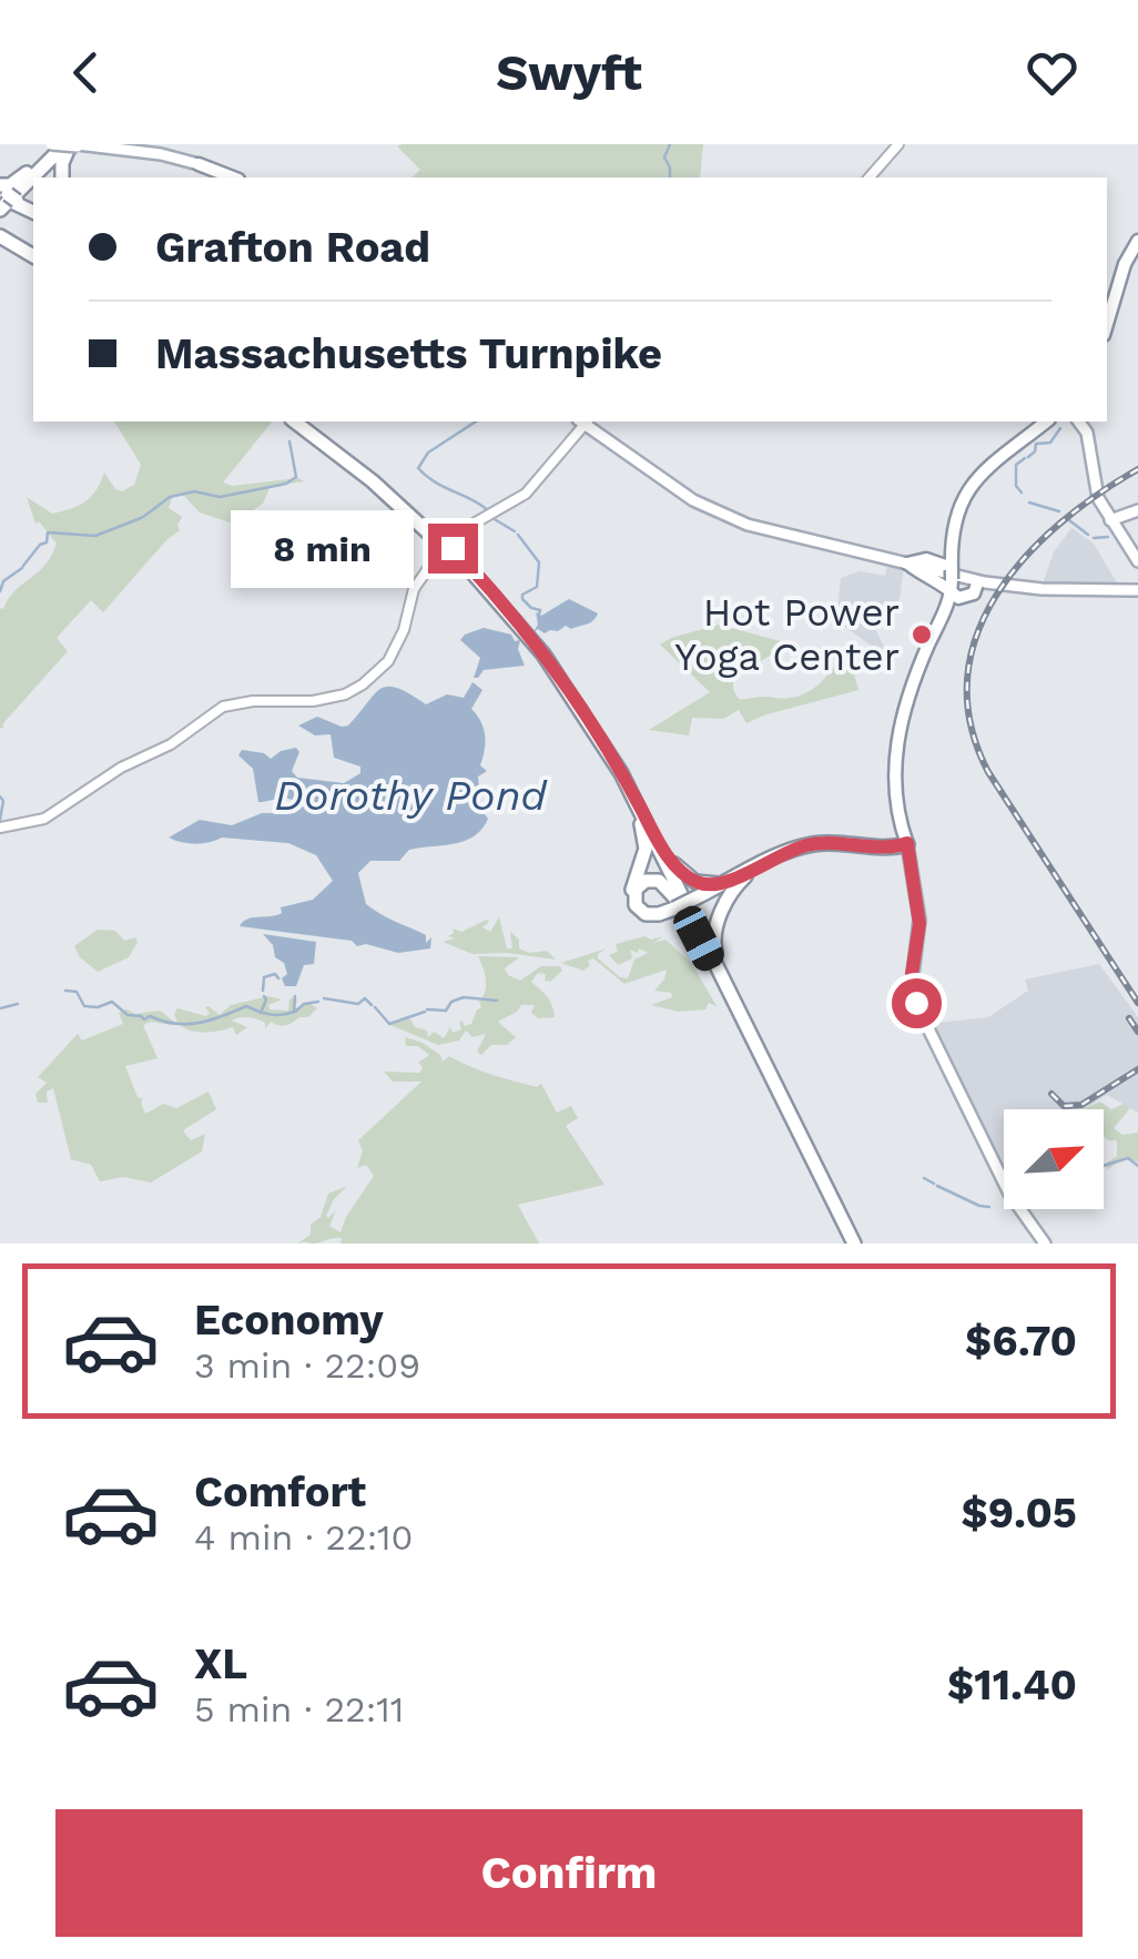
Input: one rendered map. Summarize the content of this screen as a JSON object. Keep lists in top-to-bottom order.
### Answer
{
  "water": ["Dorothy Pond"],
  "places": ["Hot Power Yoga Center"],
  "north": "top right",
  "page": {
    "header": "Swyft",
    "banner": ["Grafton Road", "Massachusetts Turnpike"],
    "bubble": "8 min",
    "list": [
      {
        "name": "Economy",
        "note": "3 min · 22:09",
        "value": "$6.70"
      },
      {
        "name": "Comfort",
        "note": "4 min · 22:10",
        "value": "$9.05"
      },
      {
        "name": "XL",
        "note": "5 min · 22:11",
        "value": "$11.40"
      }
    ],
    "buttons": "Confirm"
  }
}
